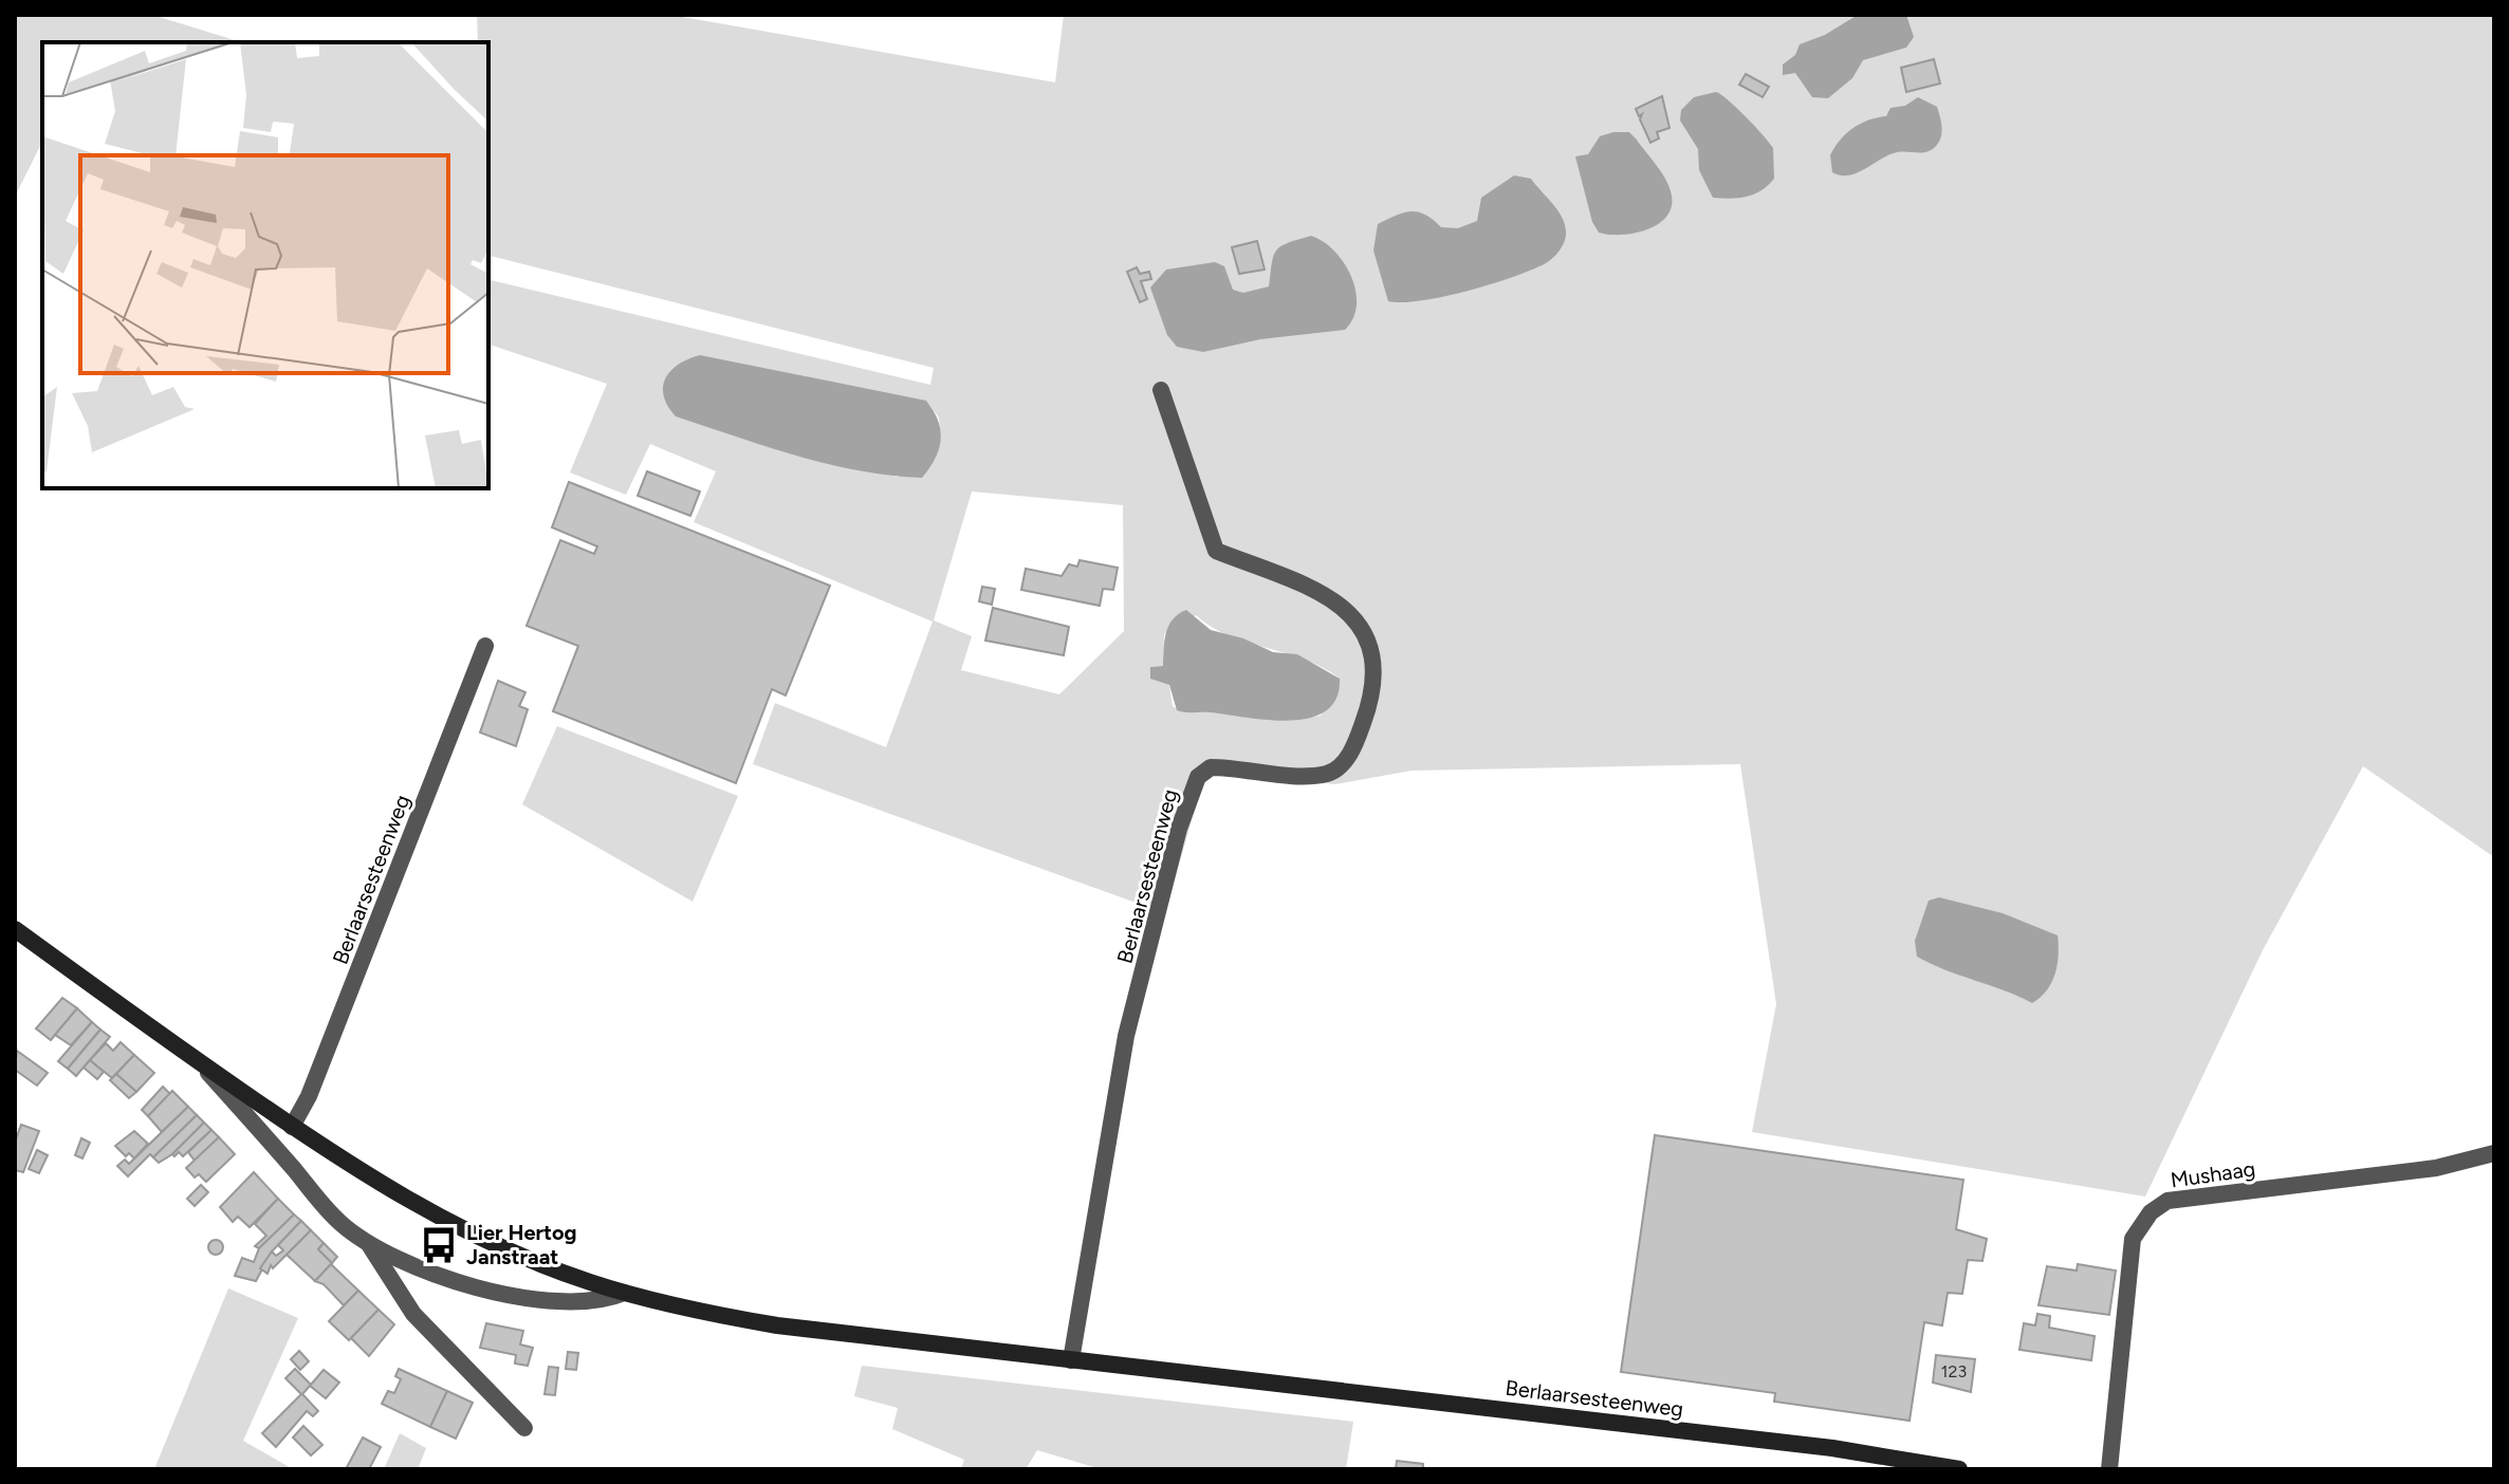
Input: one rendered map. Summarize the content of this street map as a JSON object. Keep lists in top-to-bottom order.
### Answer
{
  "streets": {
    "street": ["Berlaarsesteenweg", "Mushaag"]
  },
  "places": {
    "bus stop": ["Lier Hertog Janstraat"]
  },
  "house_numbers": ["123"]
}
